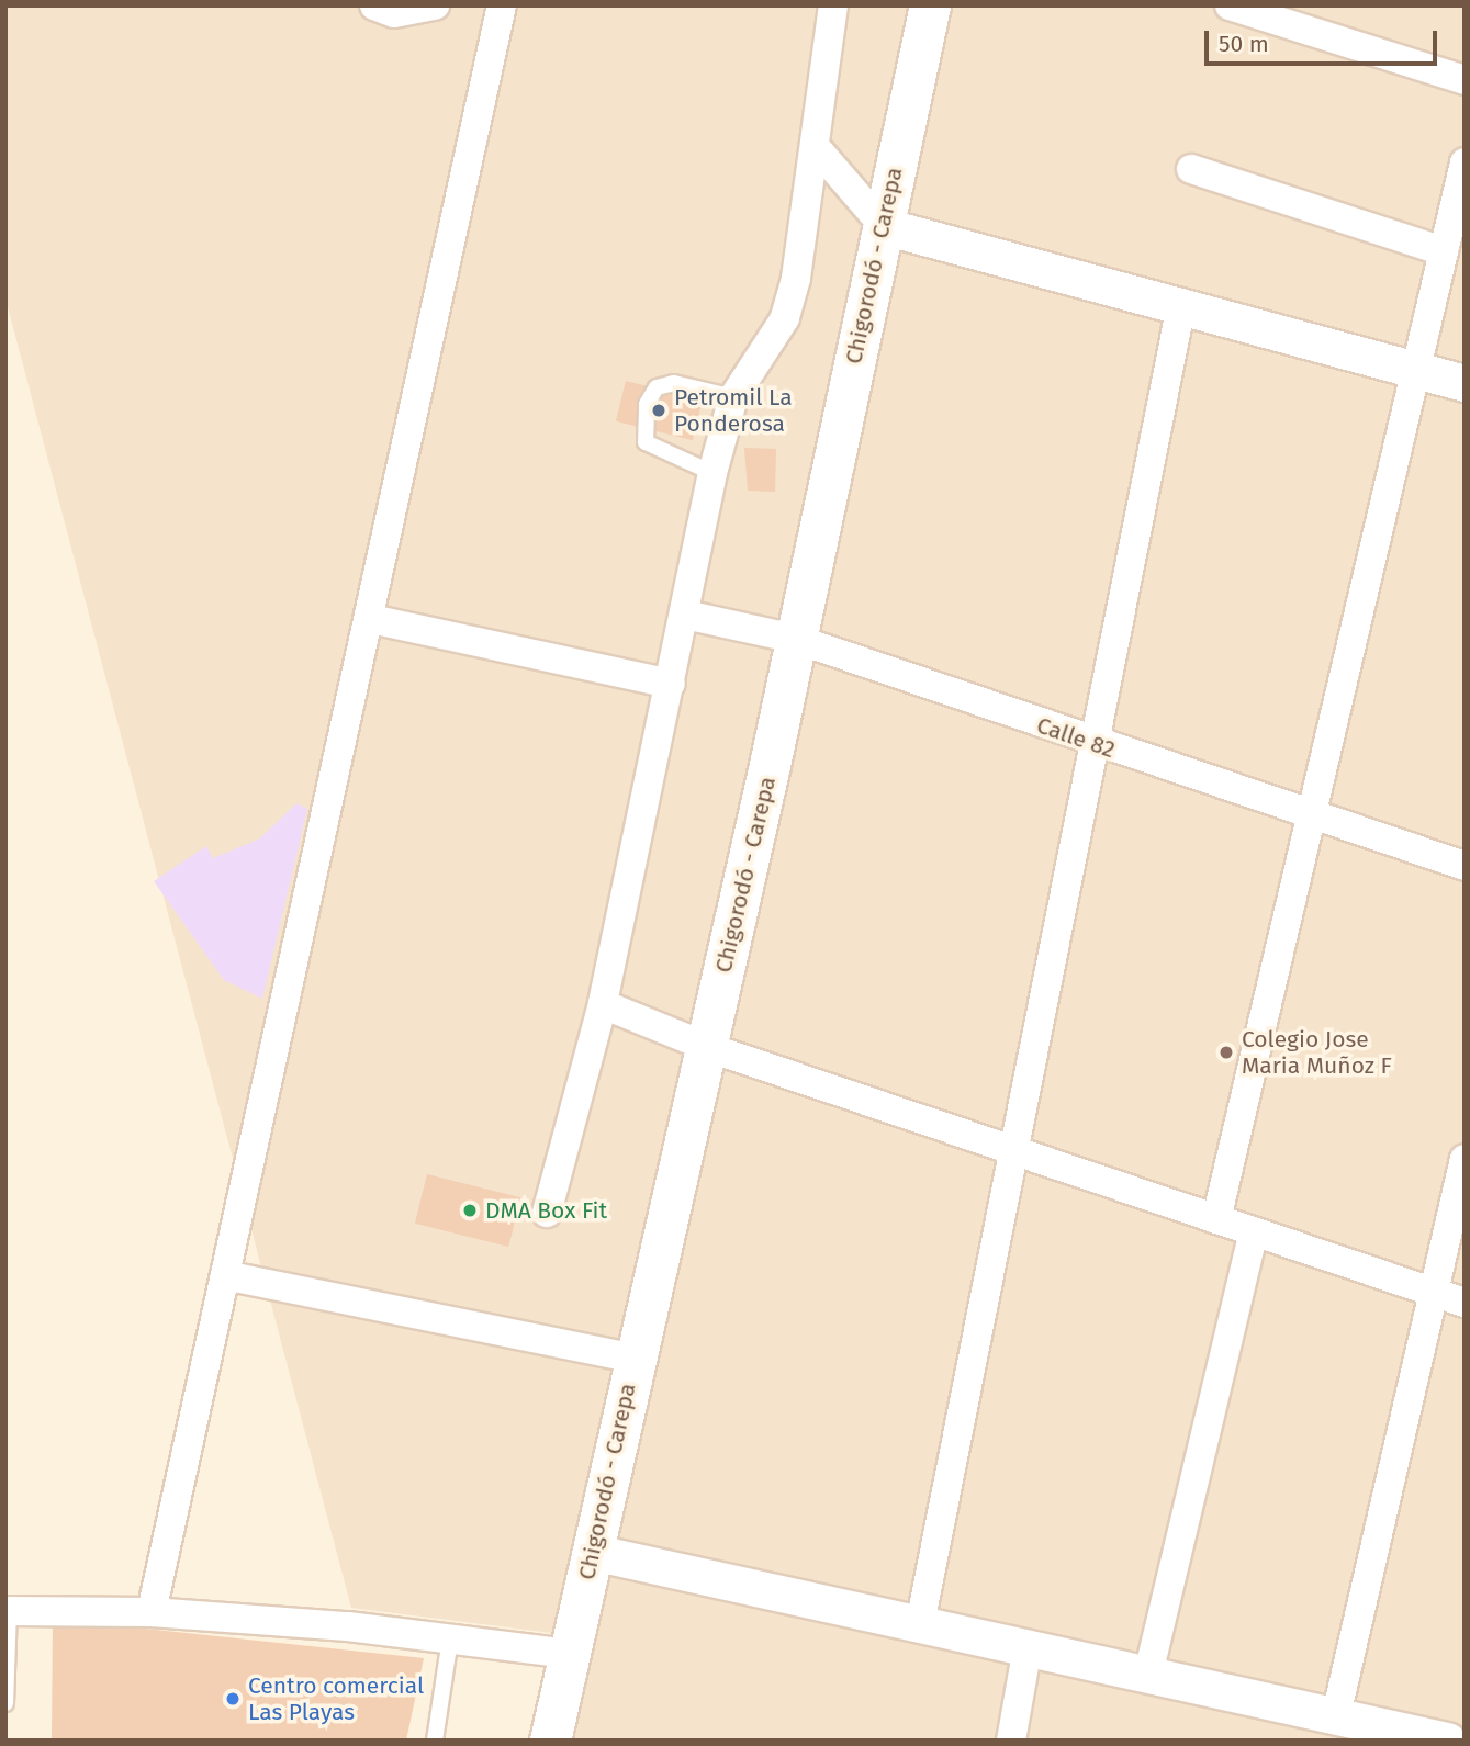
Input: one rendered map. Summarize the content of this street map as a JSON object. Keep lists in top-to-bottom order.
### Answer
{
  "streets": {
    "main road": ["Chigorodó - Carepa"],
    "street": ["Calle 82"]
  },
  "crossings": [
    ["Chigorodó - Carepa", "Calle 82"]
  ],
  "places": [
    "Petromil La Ponderosa",
    "Colegio Jose Maria Muñoz F",
    "DMA Box Fit",
    "Centro comercial Las Playas"
  ],
  "scale_bar": "50 m"
}
